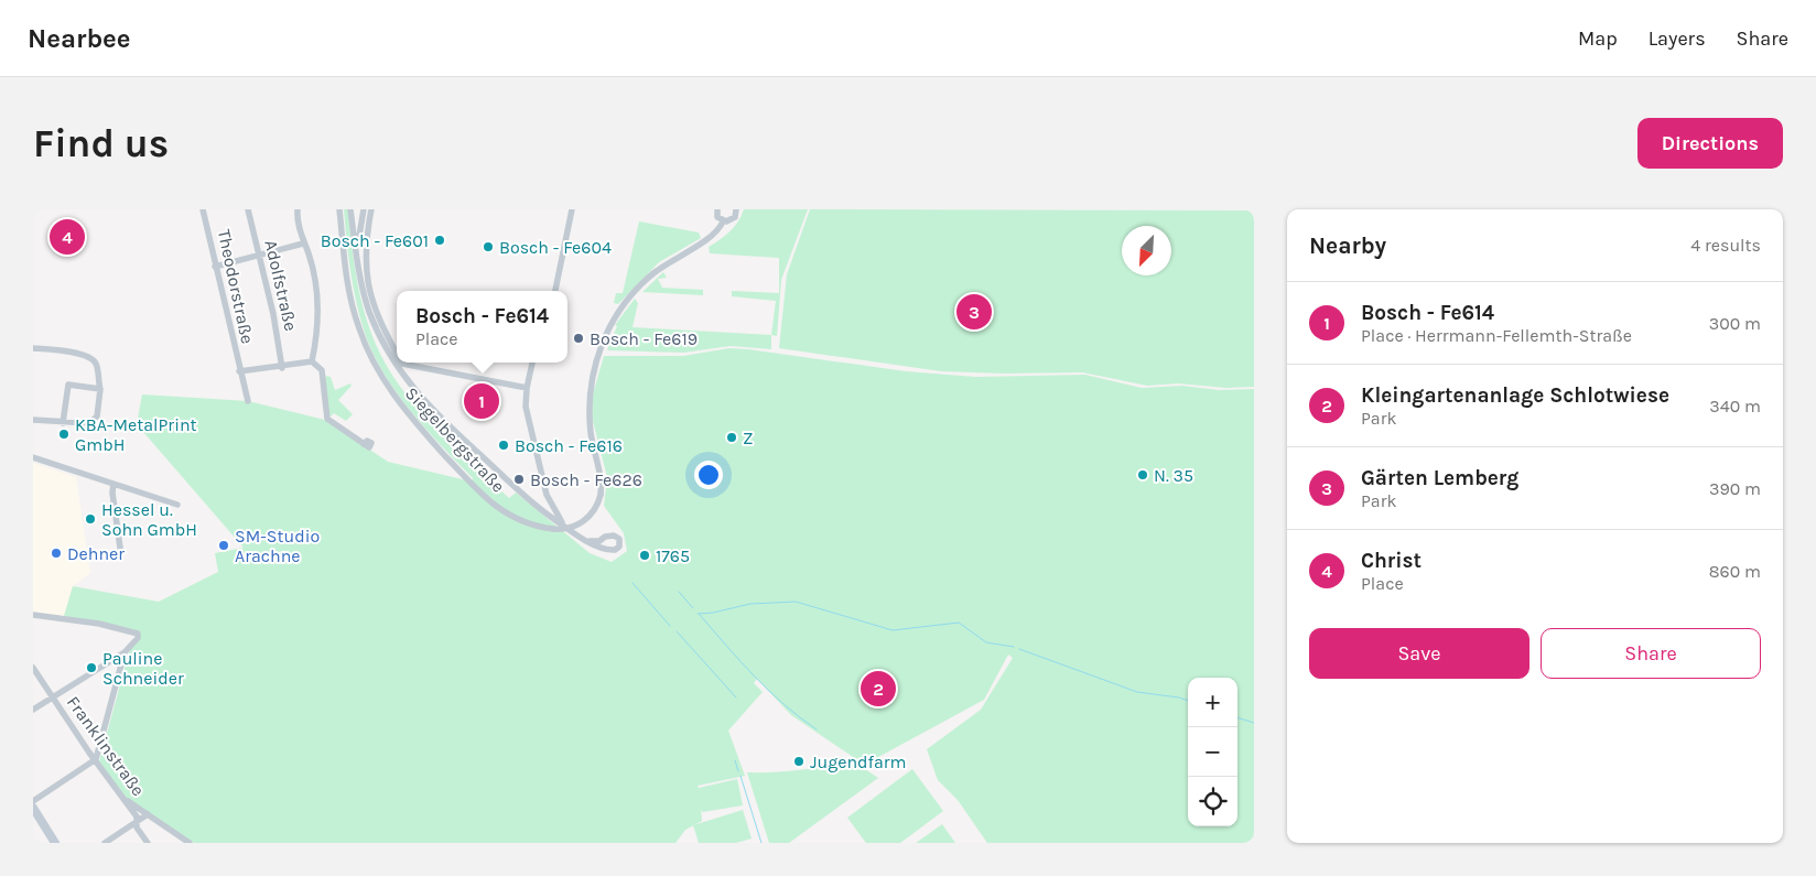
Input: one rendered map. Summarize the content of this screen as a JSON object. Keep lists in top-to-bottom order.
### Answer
{
  "streets": {
    "street": [
      "Adolfstraße",
      "Theodorstraße",
      "Siegelbergstraße",
      "Franklinstraße"
    ]
  },
  "places": [
    "Bosch - Fe601",
    "Bosch - Fe604",
    "Bosch - Fe619",
    "KBA-MetalPrint GmbH",
    "Z",
    "Bosch - Fe616",
    "N. 35",
    "Bosch - Fe626",
    "Hessel u. Sohn GmbH",
    "SM-Studio Arachne",
    "Dehner",
    "1765",
    "Pauline Schneider",
    "Jugendfarm"
  ],
  "north": "bottom left",
  "page": {
    "header": "Nearbee",
    "nav": ["Map", "Layers", "Share"],
    "buttons": [
      "Directions",
      ["Save", "Share"]
    ],
    "title": "Find us",
    "heading": ["Nearby", "4 results"],
    "pins": [
      "4",
      "3",
      "1",
      "2"
    ],
    "list": [
      {
        "mark": "1",
        "name": "Bosch - Fe614",
        "note": "Place · Herrmann-Fellemth-Straße",
        "value": "300 m"
      },
      {
        "mark": "2",
        "name": "Kleingartenanlage Schlotwiese",
        "note": "Park",
        "value": "340 m"
      },
      {
        "mark": "3",
        "name": "Gärten Lemberg",
        "note": "Park",
        "value": "390 m"
      },
      {
        "mark": "4",
        "name": "Christ",
        "note": "Place",
        "value": "860 m"
      }
    ],
    "popup": ["Bosch - Fe614", "Place"],
    "map_buttons": ["+", "−"]
  }
}
